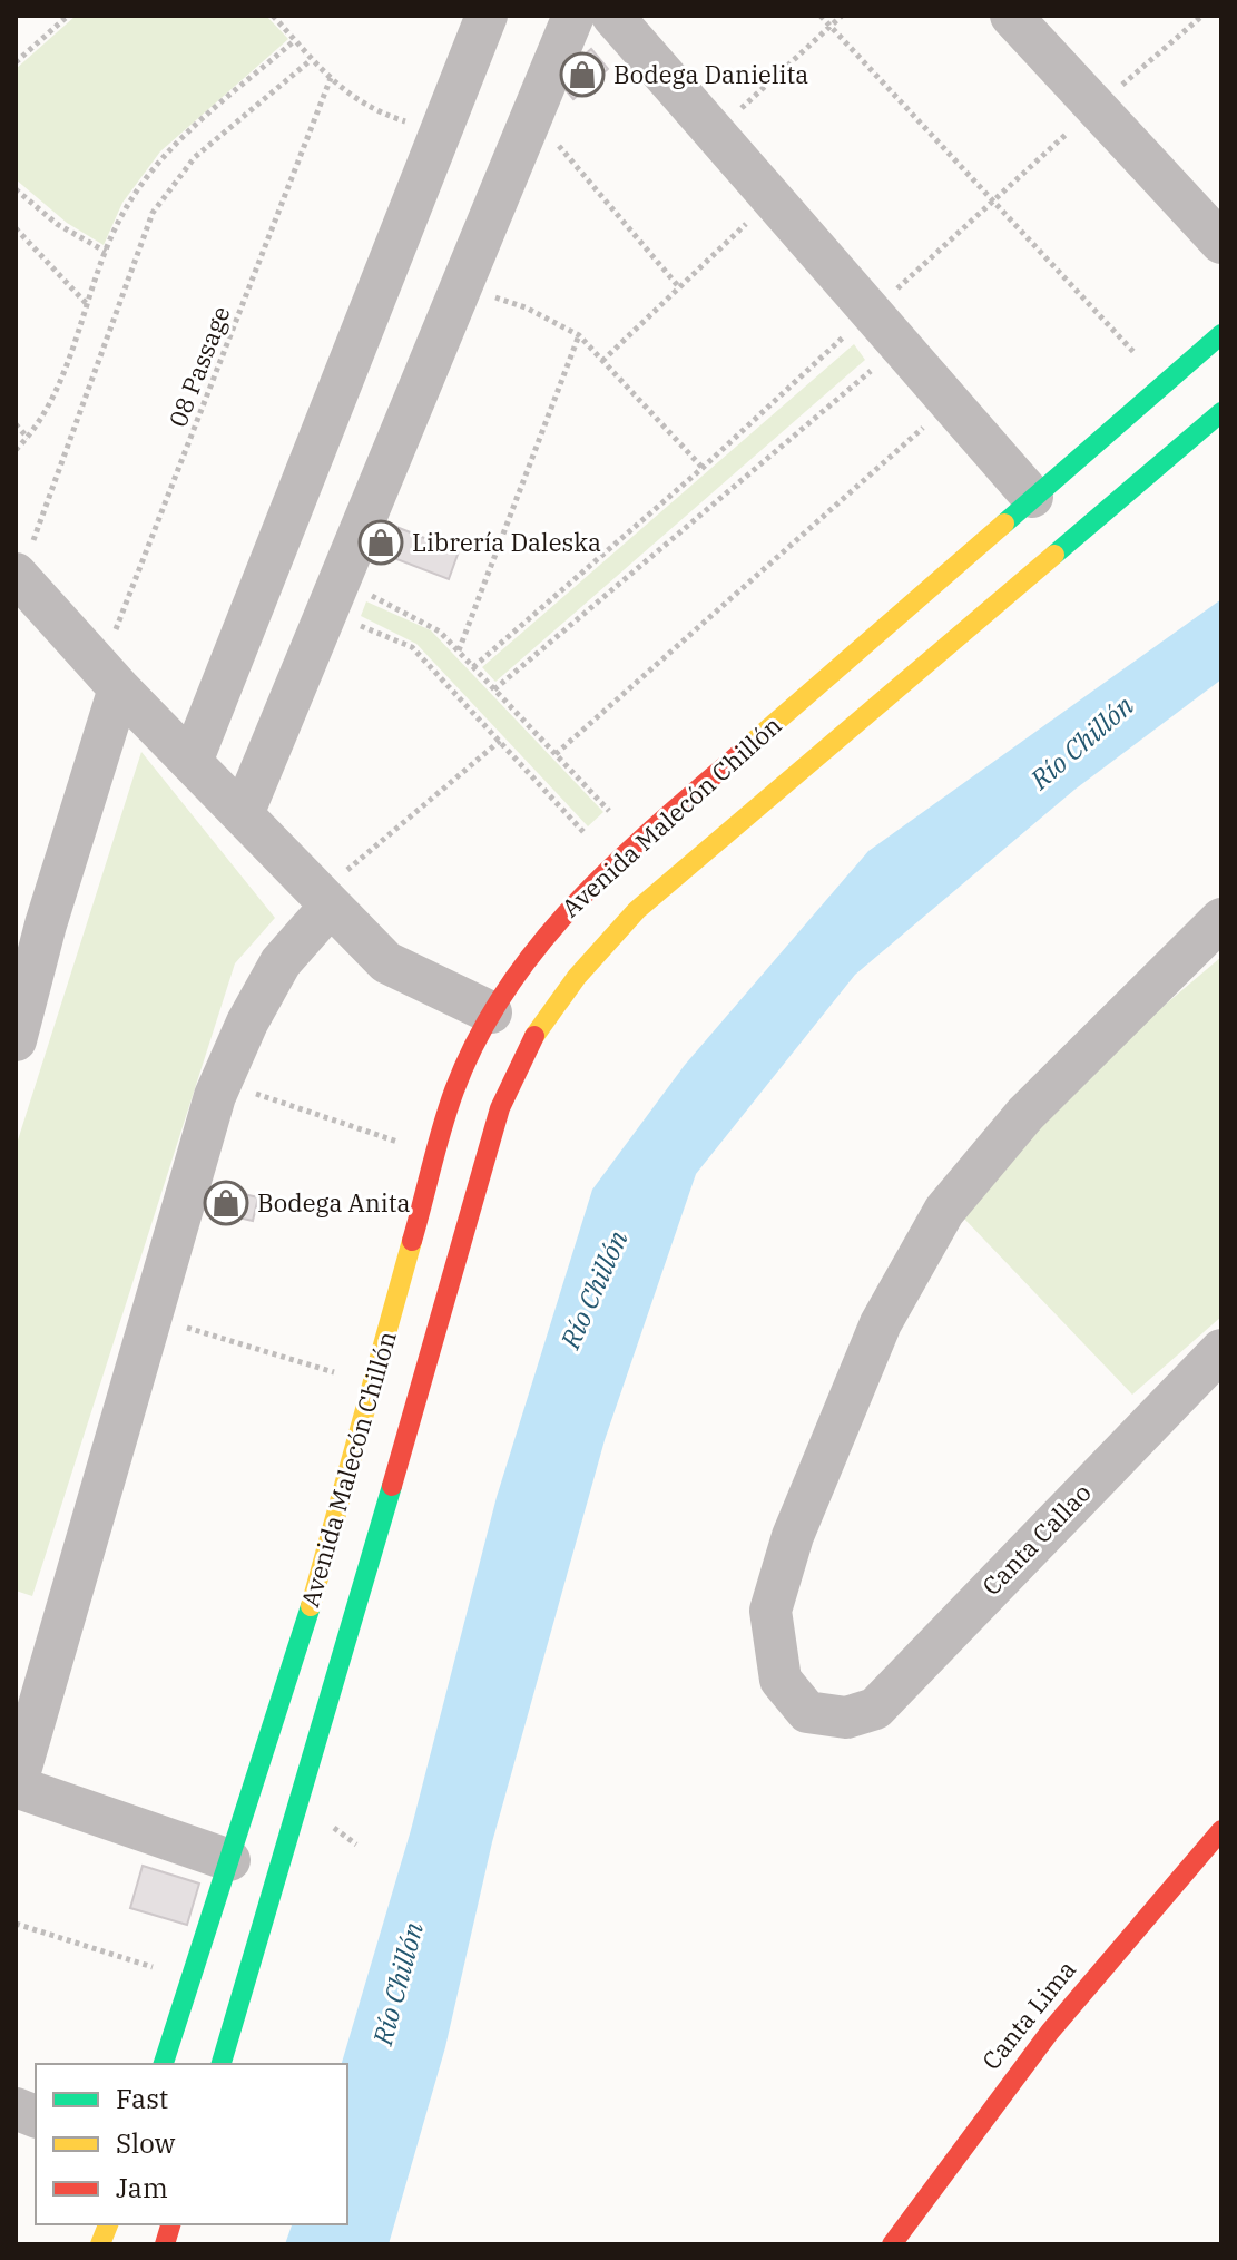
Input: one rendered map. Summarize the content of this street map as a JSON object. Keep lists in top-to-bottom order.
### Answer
{
  "streets": {
    "main road": ["Avenida Malecón Chillón", "Canta Lima"],
    "street": ["Canta Callao"],
    "path": ["08 Passage"]
  },
  "water": ["Río Chillón"],
  "places": {
    "shop": ["Bodega Danielita", "Librería Daleska", "Bodega Anita"]
  },
  "legend": ["Fast", "Slow", "Jam"]
}
